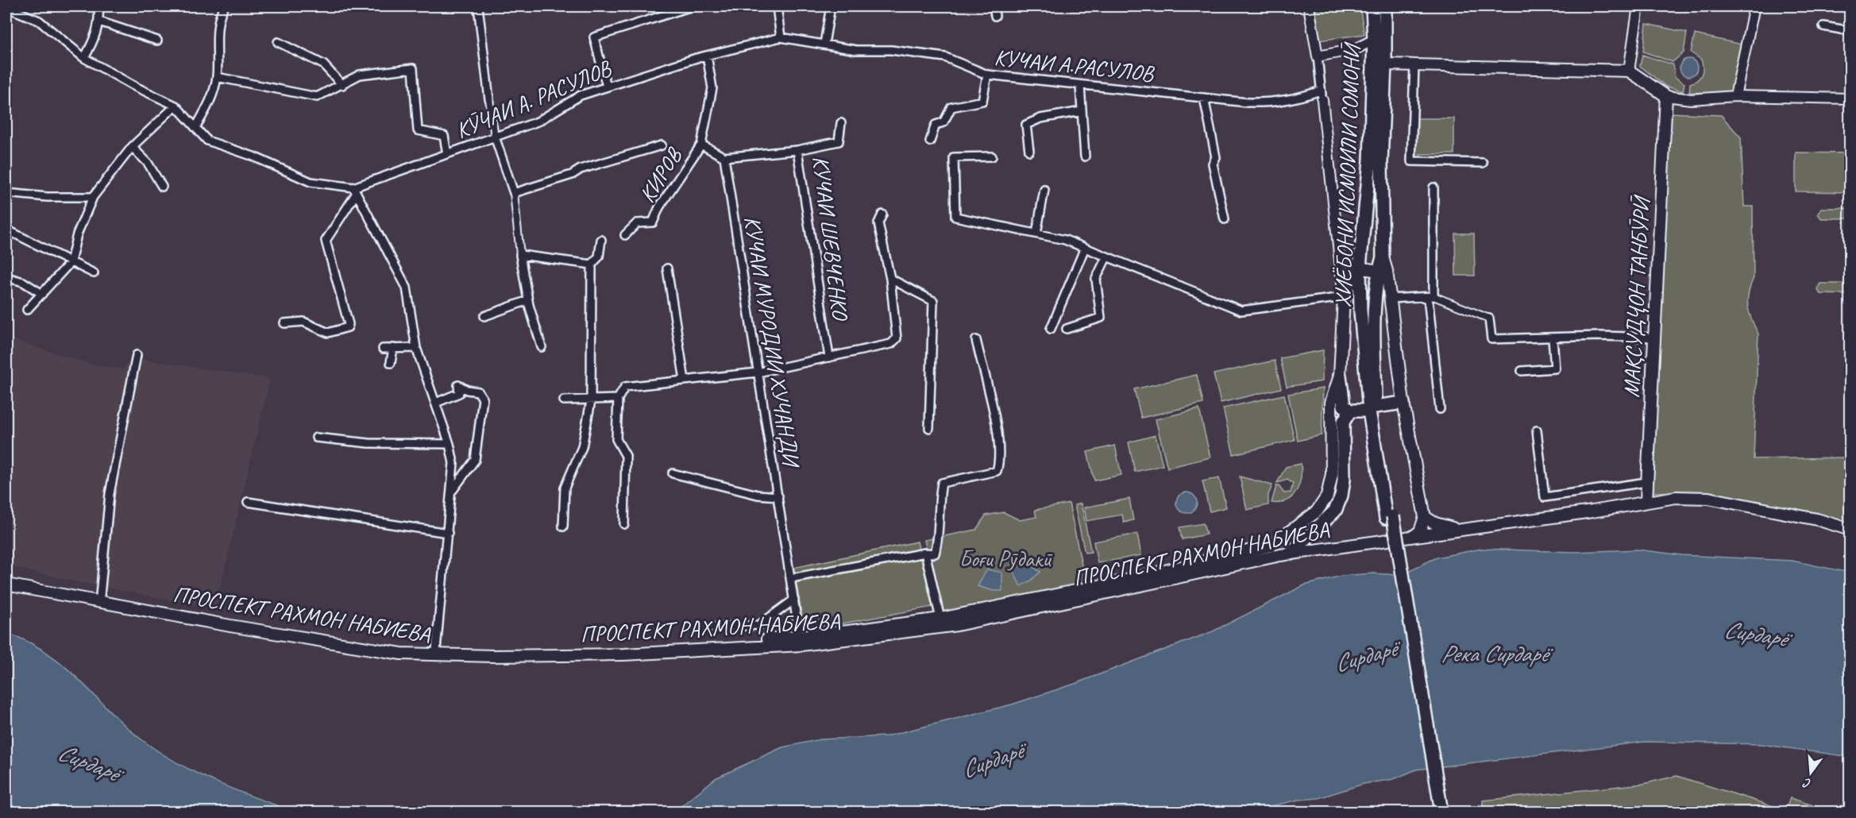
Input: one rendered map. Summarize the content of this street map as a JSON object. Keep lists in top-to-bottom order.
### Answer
{
  "streets": {
    "main road": ["ХИЁБОНИ ИСМОИЛИ СОМОНӢ", "МАҚСУДҶОН ТАНБӮРӢ", "ПРОСПЕКТ РАХМОН НАБИЕВА"],
    "street": [
      "КУЧАИ А.РАСУЛОВ",
      "КӮЧАИ А. РАСУЛОВ",
      "КИРОВ",
      "КУЧАИ ШЕВЧЕНКО",
      "КУЧАИ МУРОДИИ ХУЧАНДИ"
    ]
  },
  "crossings": [
    ["КУЧАИ А.РАСУЛОВ", "КӮЧАИ А. РАСУЛОВ"],
    ["ХИЁБОНИ ИСМОИЛИ СОМОНӢ", "ПРОСПЕКТ РАХМОН НАБИЕВА"],
    ["МАҚСУДҶОН ТАНБӮРӢ", "ПРОСПЕКТ РАХМОН НАБИЕВА"],
    ["КУЧАИ МУРОДИИ ХУЧАНДИ", "ПРОСПЕКТ РАХМОН НАБИЕВА"]
  ],
  "water": ["Сирдарё", "Река Сирдарё"],
  "parks": ["Боғи Рӯдакӣ"],
  "north": "bottom"
}
